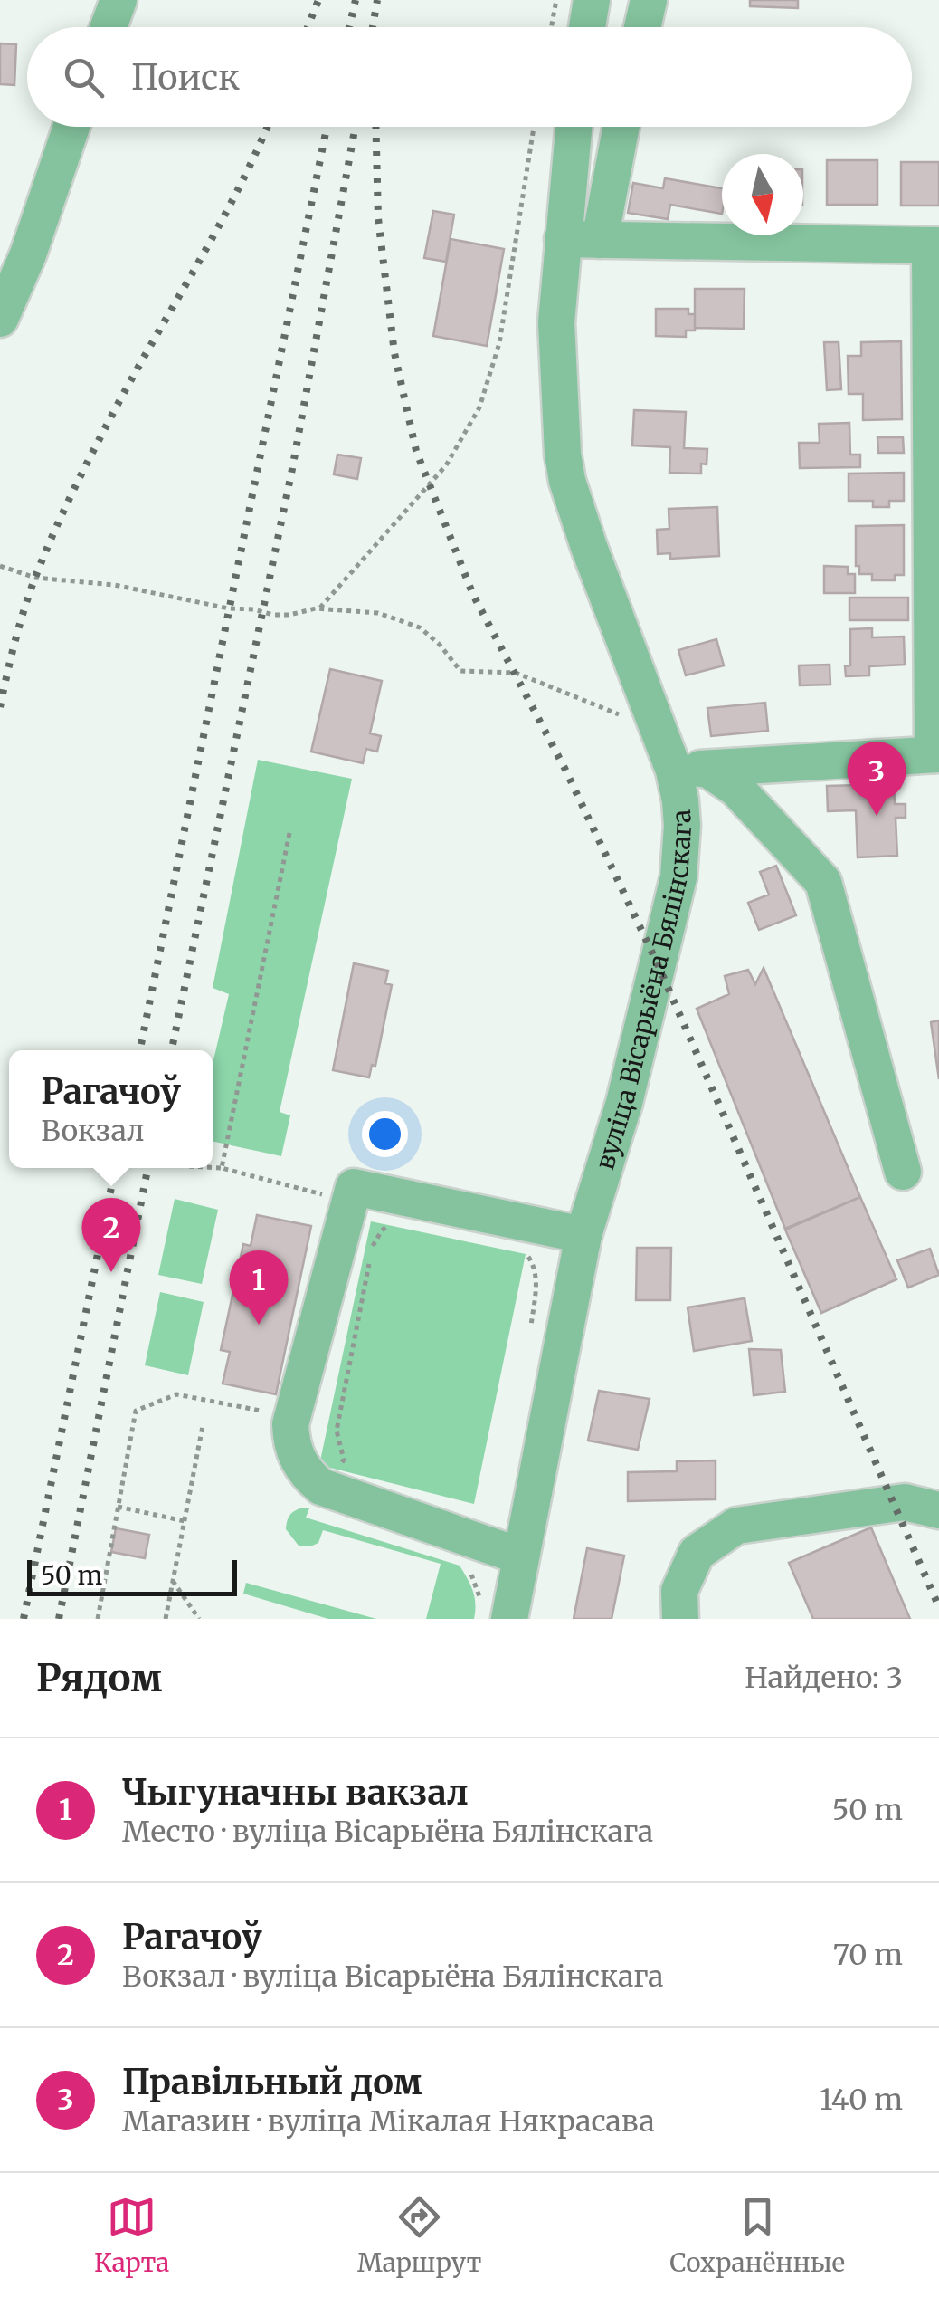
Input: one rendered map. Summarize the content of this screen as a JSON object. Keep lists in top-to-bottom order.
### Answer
{
  "streets": {
    "street": ["вуліца Вісарыёна Бялінскага"]
  },
  "scale_bar": "50 m",
  "north": "bottom",
  "page": {
    "search": "Поиск",
    "pins": ["3", "2", "1"],
    "popup": ["Рагачоў", "Вокзал"],
    "scale": "50 m",
    "heading": ["Рядом", "Найдено: 3"],
    "list": [
      {
        "mark": "1",
        "name": "Чыгуначны вакзал",
        "note": "Место · вуліца Вісарыёна Бялінскага",
        "value": "50 m"
      },
      {
        "mark": "2",
        "name": "Рагачоў",
        "note": "Вокзал · вуліца Вісарыёна Бялінскага",
        "value": "70 m"
      },
      {
        "mark": "3",
        "name": "Правільный дом",
        "note": "Магазин · вуліца Мікалая Някрасава",
        "value": "140 m"
      }
    ],
    "nav": ["Карта", "Маршрут", "Сохранённые"]
  }
}
